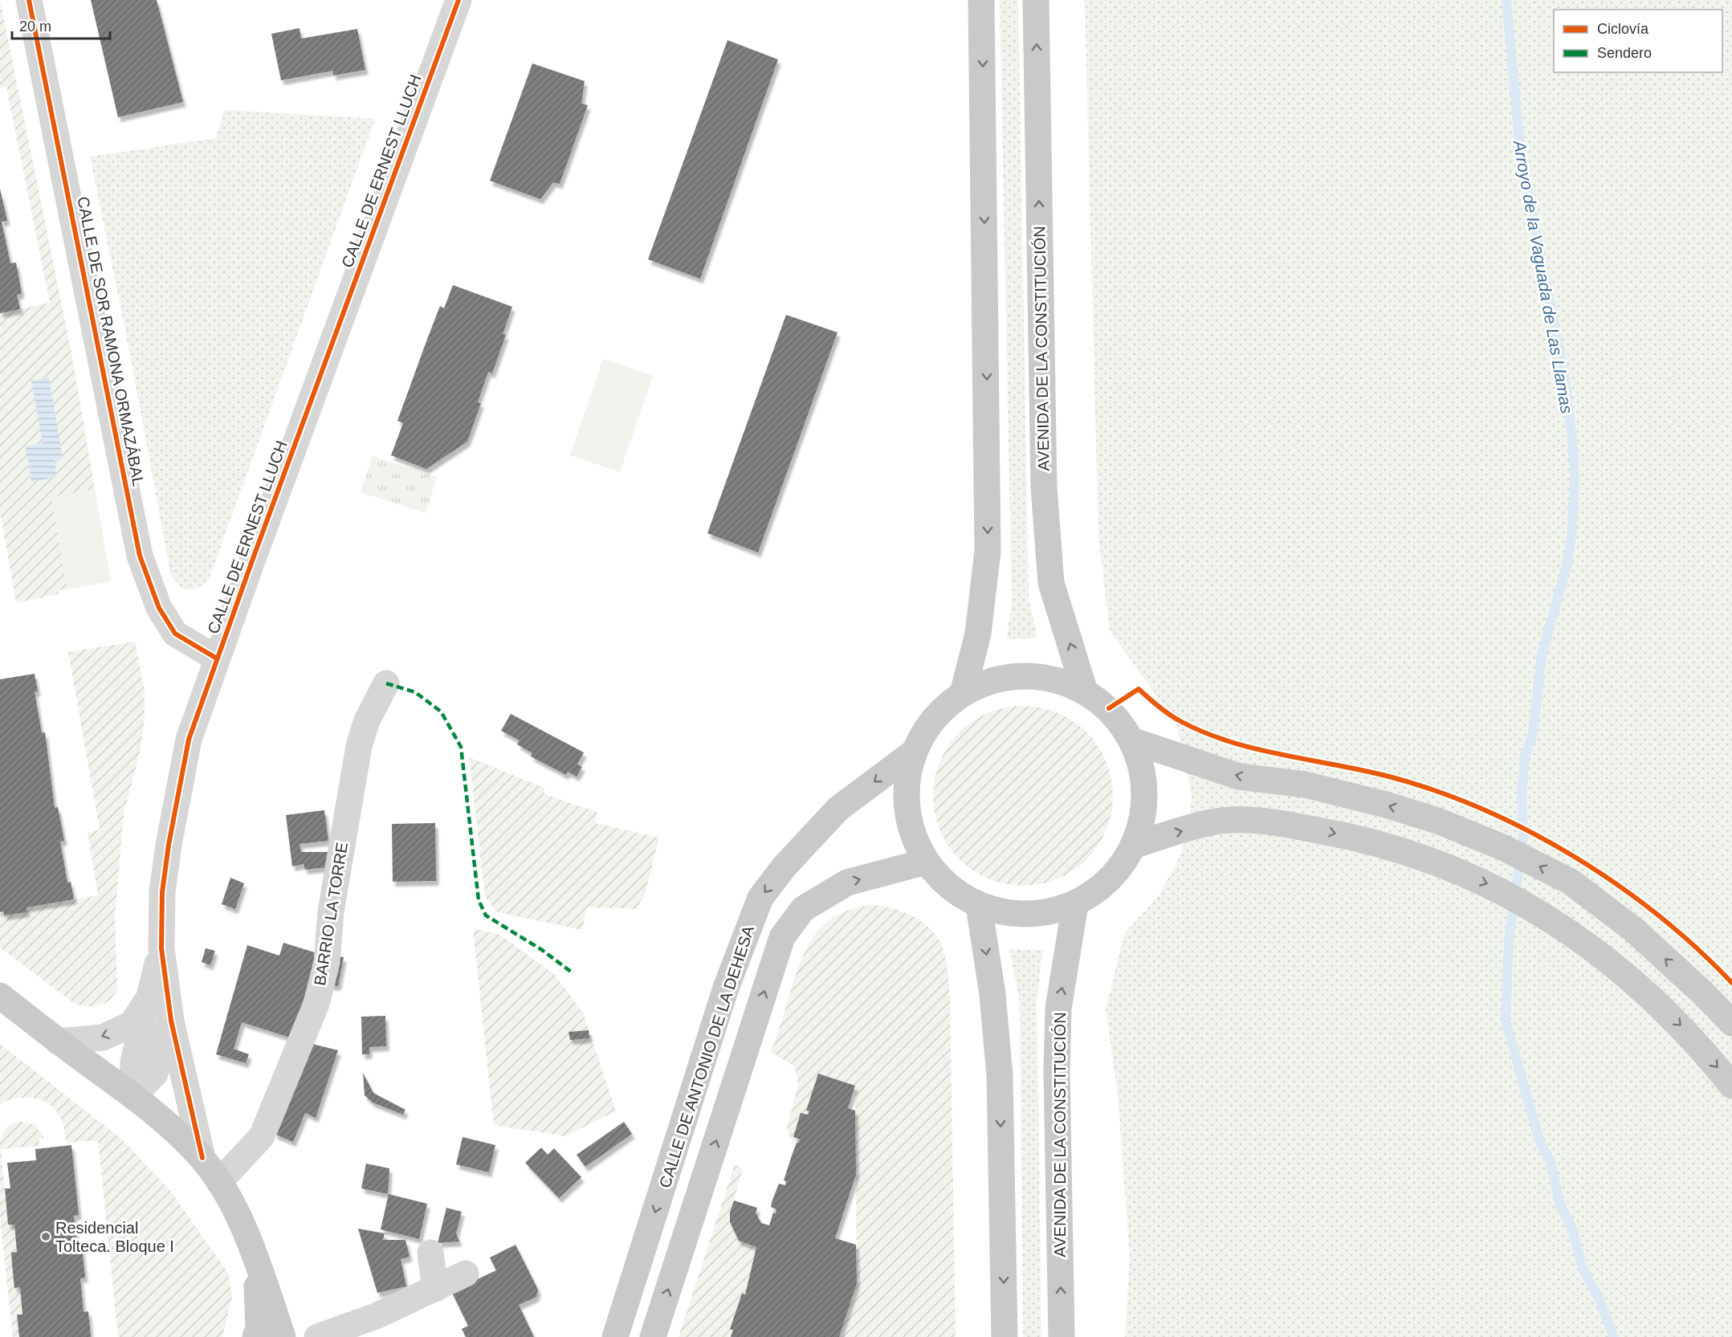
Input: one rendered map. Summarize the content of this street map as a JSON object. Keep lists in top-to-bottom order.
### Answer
{
  "streets": {
    "main road": ["AVENIDA DE LA CONSTITUCIÓN", "CALLE DE ANTONIO DE LA DEHESA"],
    "street": ["CALLE DE ERNEST LLUCH", "CALLE DE SOR RAMONA ORMAZÁBAL", "BARRIO LA TORRE"]
  },
  "crossings": [
    ["CALLE DE ERNEST LLUCH", "CALLE DE SOR RAMONA ORMAZÁBAL"]
  ],
  "water": ["Arroyo de la Vaguada de Las Llamas"],
  "places": ["Residencial Tolteca. Bloque I"],
  "legend": ["Ciclovía", "Sendero"],
  "scale_bar": "20 m"
}
